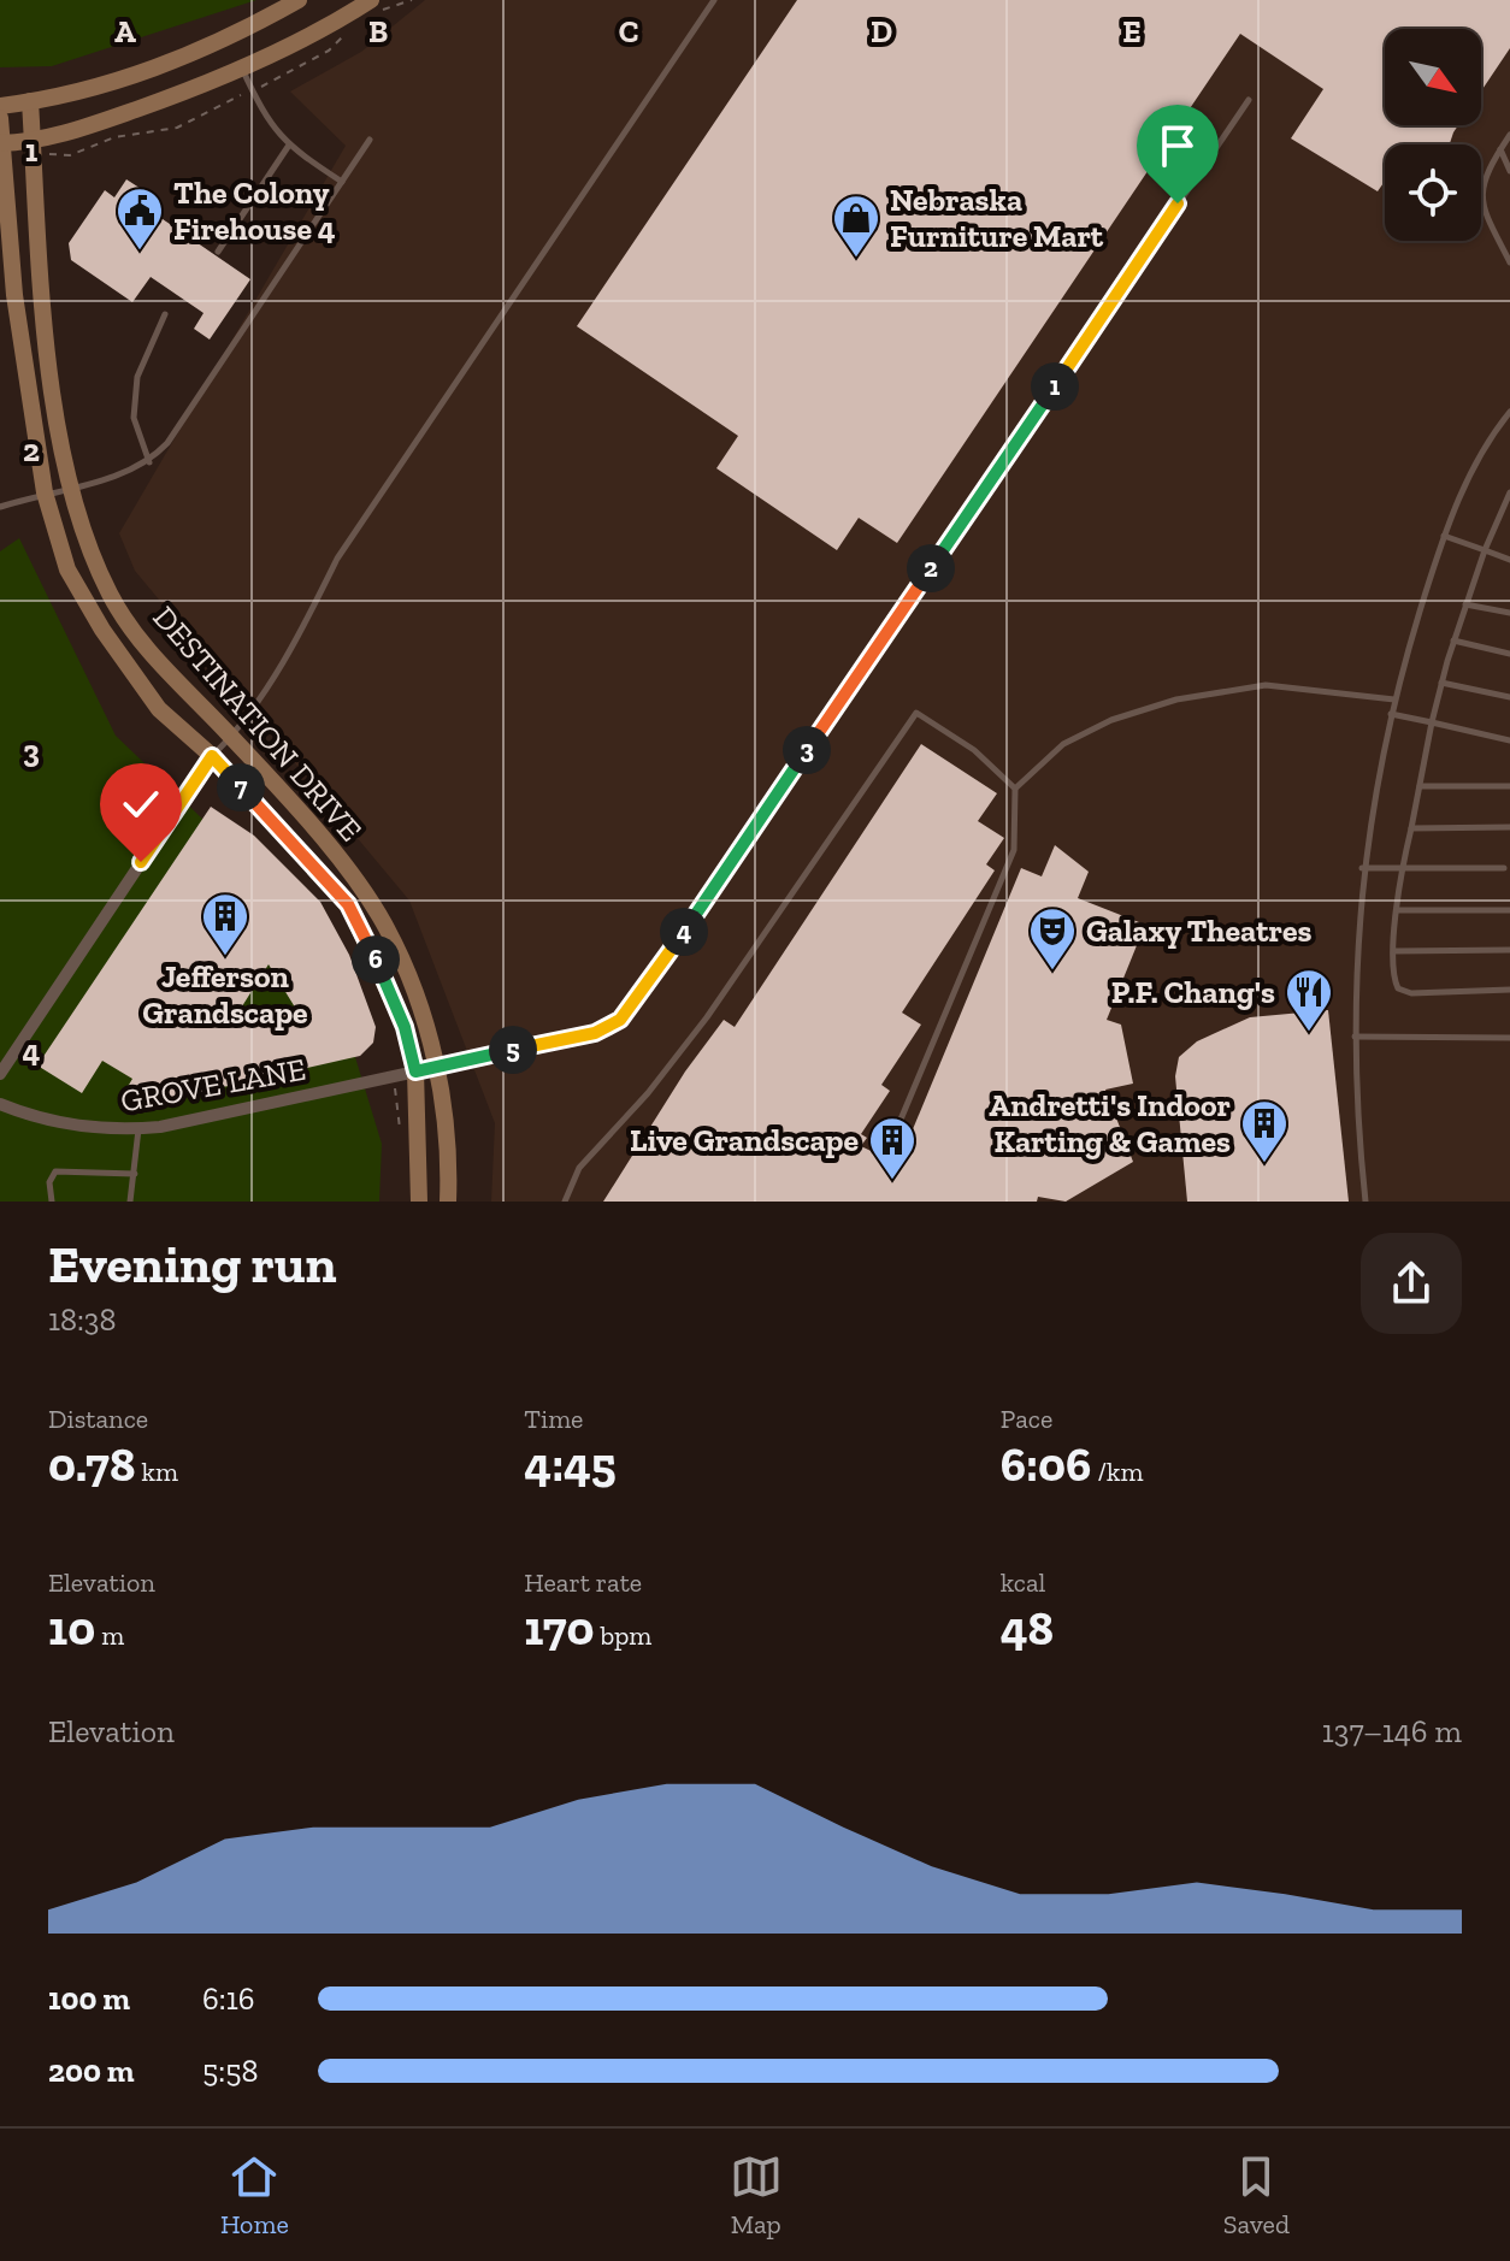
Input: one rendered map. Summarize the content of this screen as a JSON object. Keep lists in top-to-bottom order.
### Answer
{
  "streets": {
    "street": ["DESTINATION DRIVE", "GROVE LANE"]
  },
  "crossings": [
    ["DESTINATION DRIVE", "GROVE LANE"]
  ],
  "places": {
    "public building": ["The Colony Firehouse 4"],
    "shop": ["Nebraska Furniture Mart"],
    "building": ["Jefferson Grandscape", "Andretti's Indoor Karting & Games", "Live Grandscape"],
    "theatre": ["Galaxy Theatres"],
    "restaurant": ["P.F. Chang's"]
  },
  "north": "bottom right",
  "page": {
    "pins": [
      "1",
      "2",
      "3",
      "7",
      "4",
      "6",
      "5"
    ],
    "heading": ["Evening run", "18:38"],
    "stats": [
      ["Distance", "0.78 km"],
      ["Time", "4:45"],
      ["Pace", "6:06 /km"],
      ["Elevation", "10 m"],
      ["Heart rate", "170 bpm"],
      ["kcal", "48"]
    ],
    "chart": ["Elevation", "137–146 m"],
    "list": [
      {
        "name": "100 m",
        "note": "6:16"
      },
      {
        "name": "200 m",
        "note": "5:58"
      }
    ],
    "tabs": ["Home", "Map", "Saved"]
  },
  "grid": {
    "columns": [
      "A",
      "B",
      "C",
      "D",
      "E"
    ],
    "rows": [
      "1",
      "2",
      "3",
      "4"
    ]
  }
}
